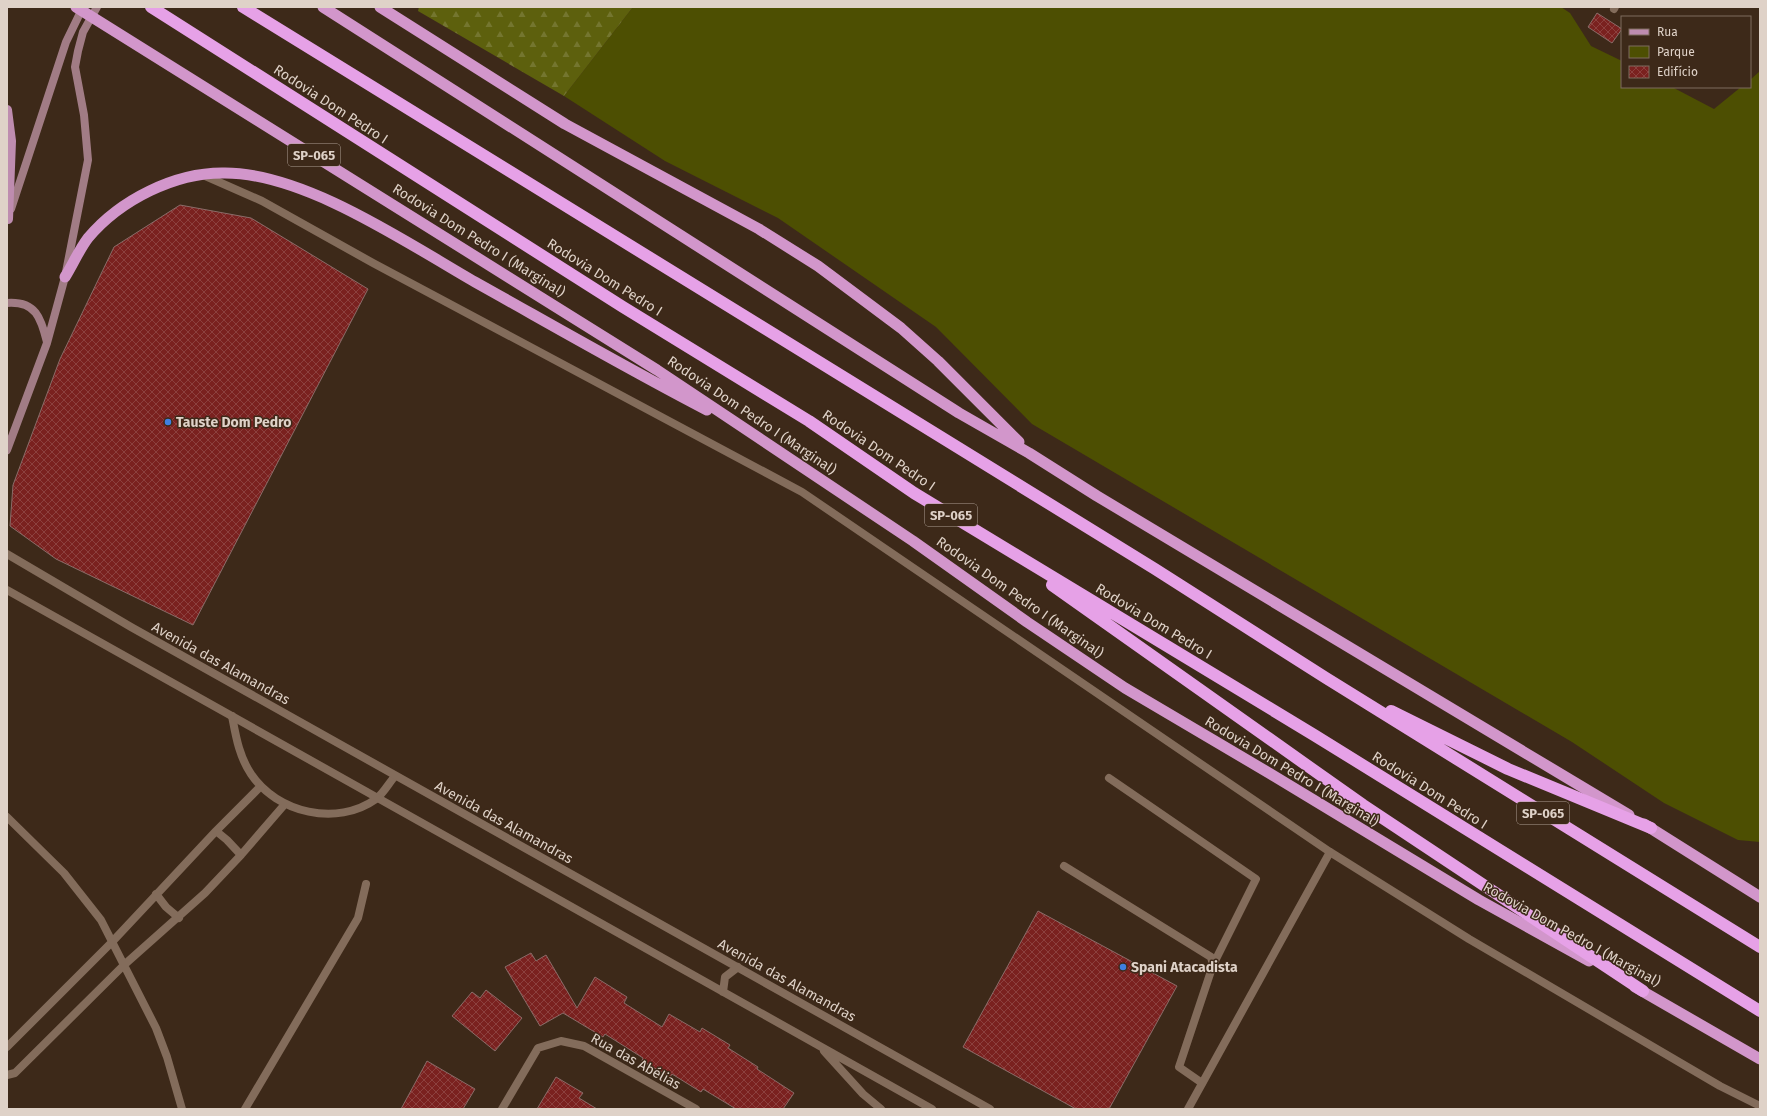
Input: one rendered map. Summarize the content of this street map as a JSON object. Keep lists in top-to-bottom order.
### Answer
{
  "streets": {
    "highway": ["Rodovia Dom Pedro I", "SP-065", "Rodovia Dom Pedro I (Marginal)"],
    "street": ["Avenida das Alamandras", "Rua das Abélias"]
  },
  "places": ["Tauste Dom Pedro", "Spani Atacadista"],
  "legend": ["Rua", "Parque", "Edifício"]
}
